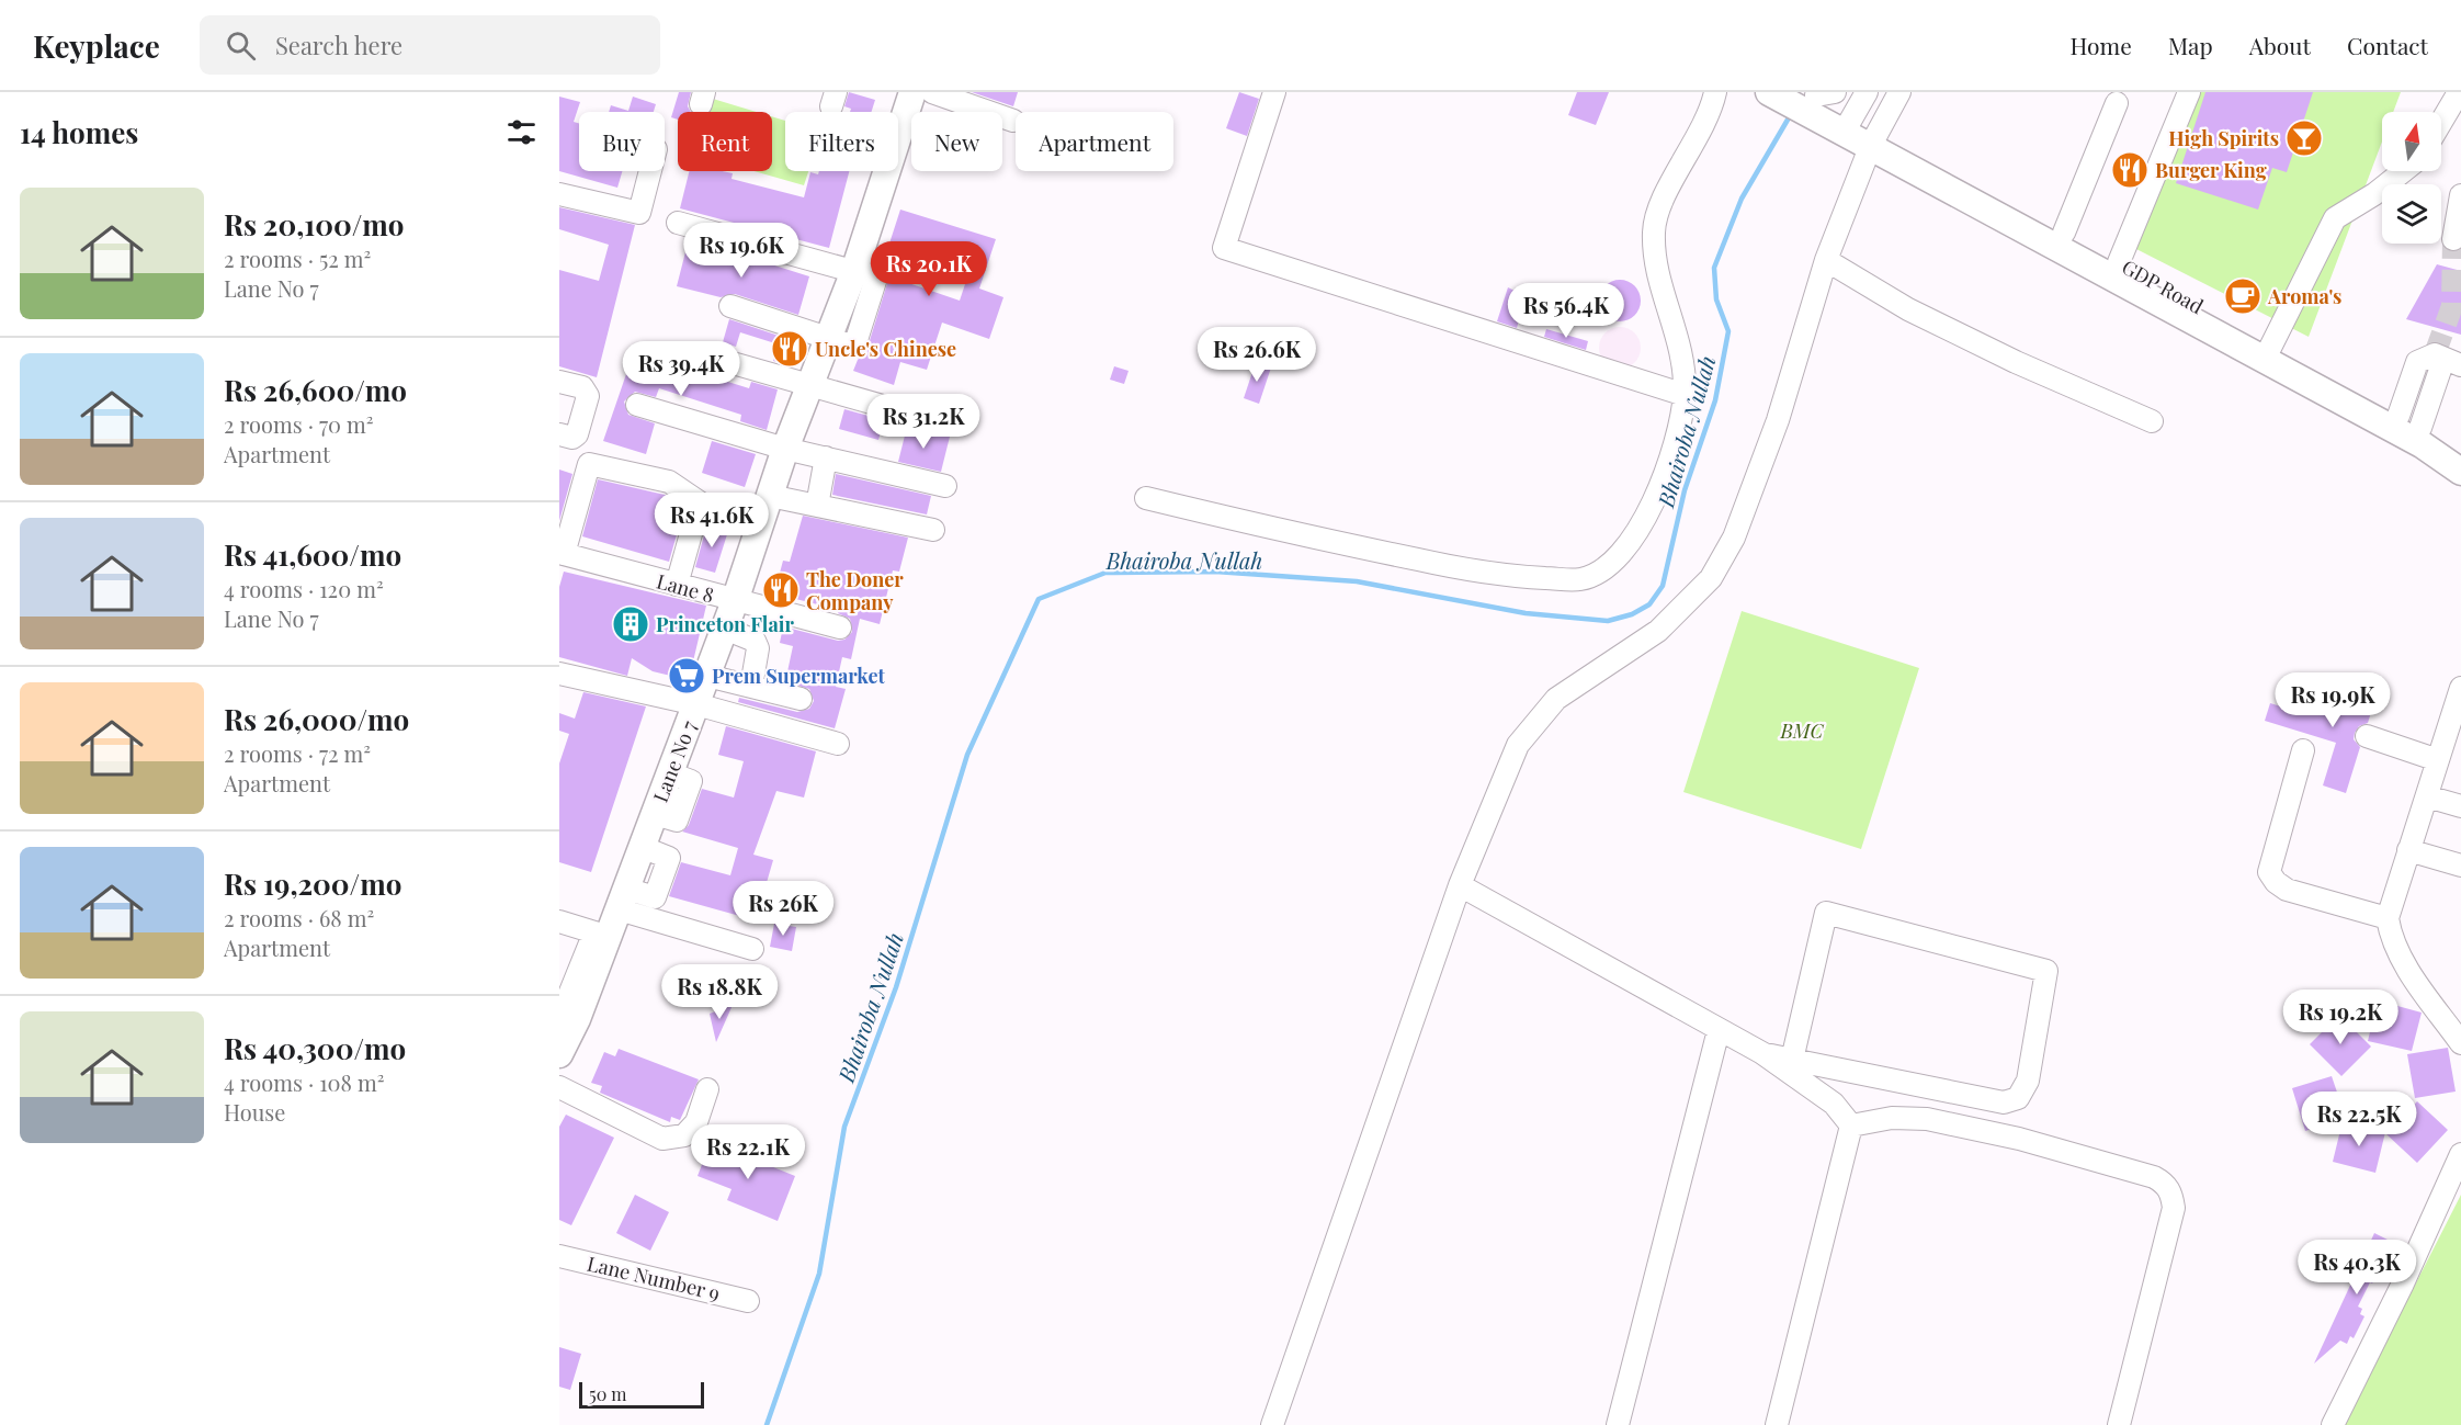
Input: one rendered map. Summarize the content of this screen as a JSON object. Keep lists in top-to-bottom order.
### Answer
{
  "streets": {
    "main road": ["GDP Road", "Lane No 7"],
    "street": ["Lane 8", "Lane Number 9"]
  },
  "crossings": [
    ["Lane 8", "Lane No 7"]
  ],
  "water": ["Bhairoba Nullah"],
  "parks": ["BMC"],
  "places": {
    "bar": ["High Spirits"],
    "restaurant": ["Burger King", "Uncle's Chinese", "The Doner Company"],
    "cafe": ["Aroma's"],
    "building": ["Princeton Flair"],
    "supermarket": ["Prem Supermarket"]
  },
  "scale_bar": "50 m",
  "north": "top",
  "page": {
    "header": "Keyplace",
    "search": "Search here",
    "nav": [
      "Home",
      "Map",
      "About",
      "Contact"
    ],
    "heading": "14 homes",
    "chip": [
      "Buy",
      "Rent",
      "Filters",
      "New",
      "Apartment"
    ],
    "list": [
      {
        "name": "Rs 20,100/mo",
        "note": "2 rooms · 52 m² · Lane No 7"
      },
      {
        "name": "Rs 26,600/mo",
        "note": "2 rooms · 70 m² · Apartment"
      },
      {
        "name": "Rs 41,600/mo",
        "note": "4 rooms · 120 m² · Lane No 7"
      },
      {
        "name": "Rs 26,000/mo",
        "note": "2 rooms · 72 m² · Apartment"
      },
      {
        "name": "Rs 19,200/mo",
        "note": "2 rooms · 68 m² · Apartment"
      },
      {
        "name": "Rs 40,300/mo",
        "note": "4 rooms · 108 m² · House"
      }
    ],
    "price": [
      "Rs 19.6K",
      "Rs 20.1K",
      "Rs 56.4K",
      "Rs 26.6K",
      "Rs 39.4K",
      "Rs 31.2K",
      "Rs 41.6K",
      "Rs 19.9K",
      "Rs 26K",
      "Rs 18.8K",
      "Rs 19.2K",
      "Rs 22.5K",
      "Rs 22.1K",
      "Rs 40.3K"
    ],
    "scale": "50 m"
  }
}
